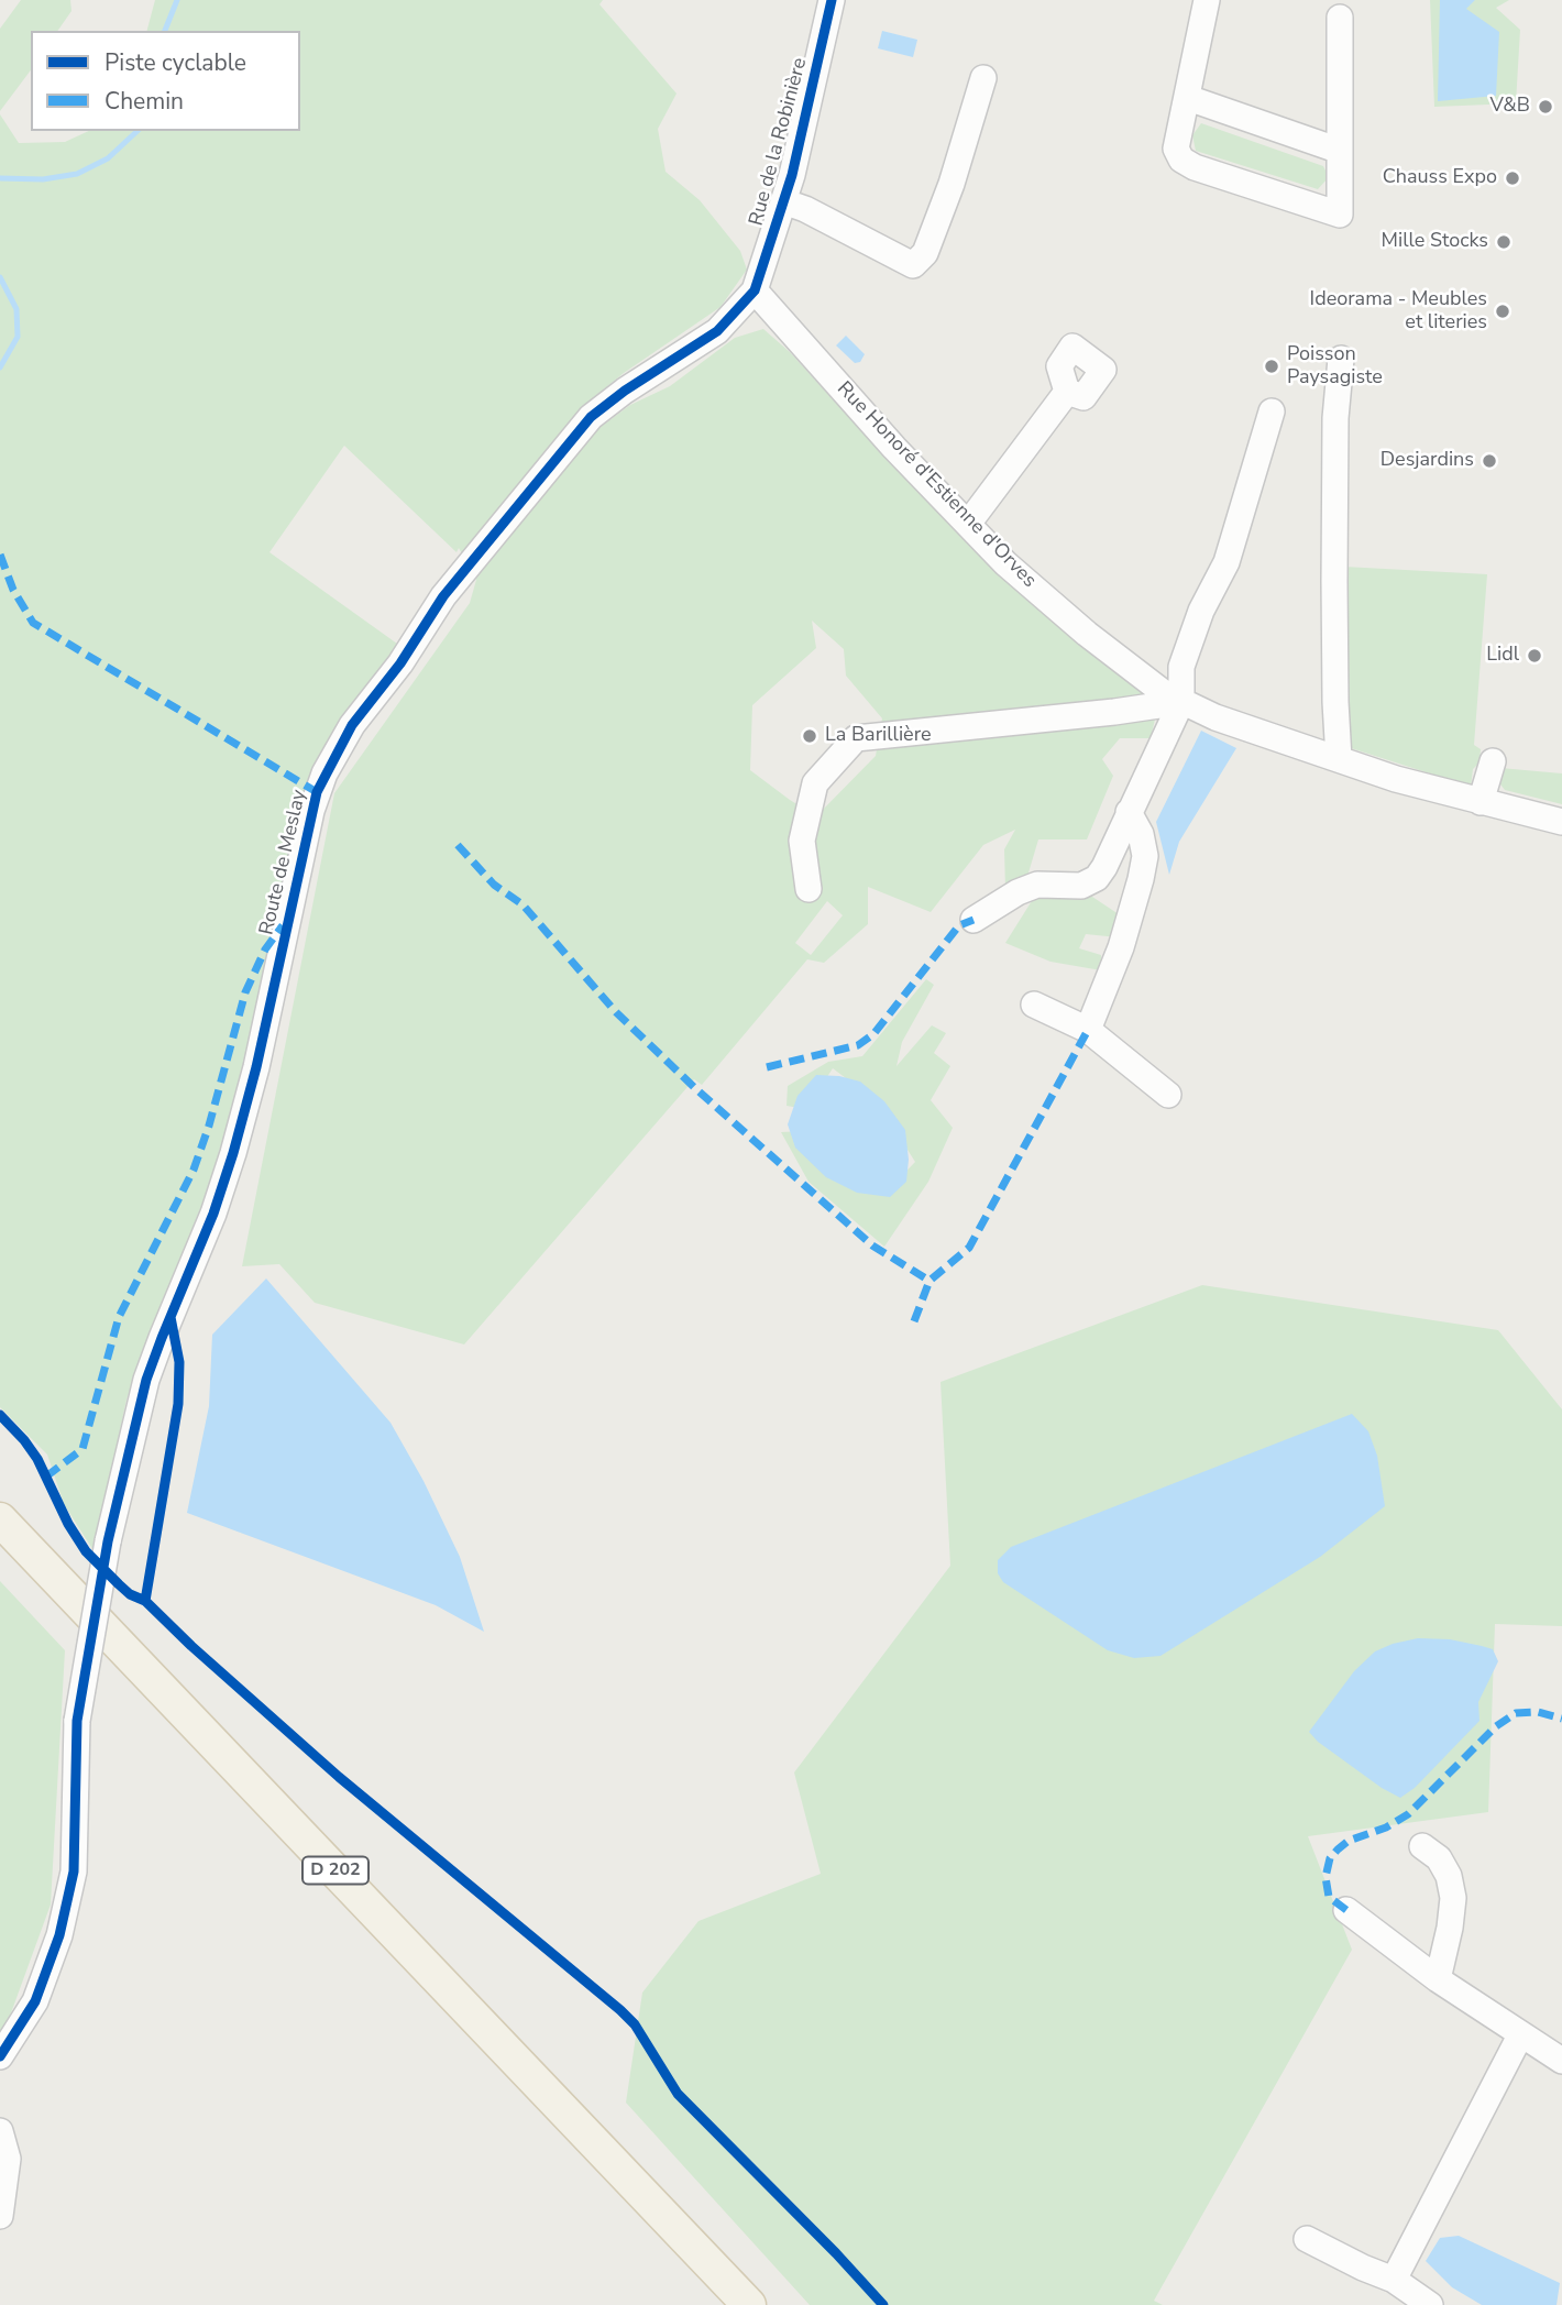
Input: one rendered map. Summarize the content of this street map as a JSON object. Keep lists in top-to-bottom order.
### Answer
{
  "streets": {
    "main road": ["D 202"],
    "street": ["Rue de la Robinière", "Rue Honoré d'Estienne d'Orves", "Route de Meslay"]
  },
  "crossings": [
    ["Rue de la Robinière", "Rue Honoré d'Estienne d'Orves"],
    ["Rue de la Robinière", "Route de Meslay"],
    ["Rue Honoré d'Estienne d'Orves", "Route de Meslay"]
  ],
  "places": [
    "V&B",
    "Chauss Expo",
    "Mille Stocks",
    "Ideorama - Meubles et literies",
    "Poisson Paysagiste",
    "Desjardins",
    "Lidl",
    "La Barillière"
  ],
  "legend": ["Piste cyclable", "Chemin"]
}
